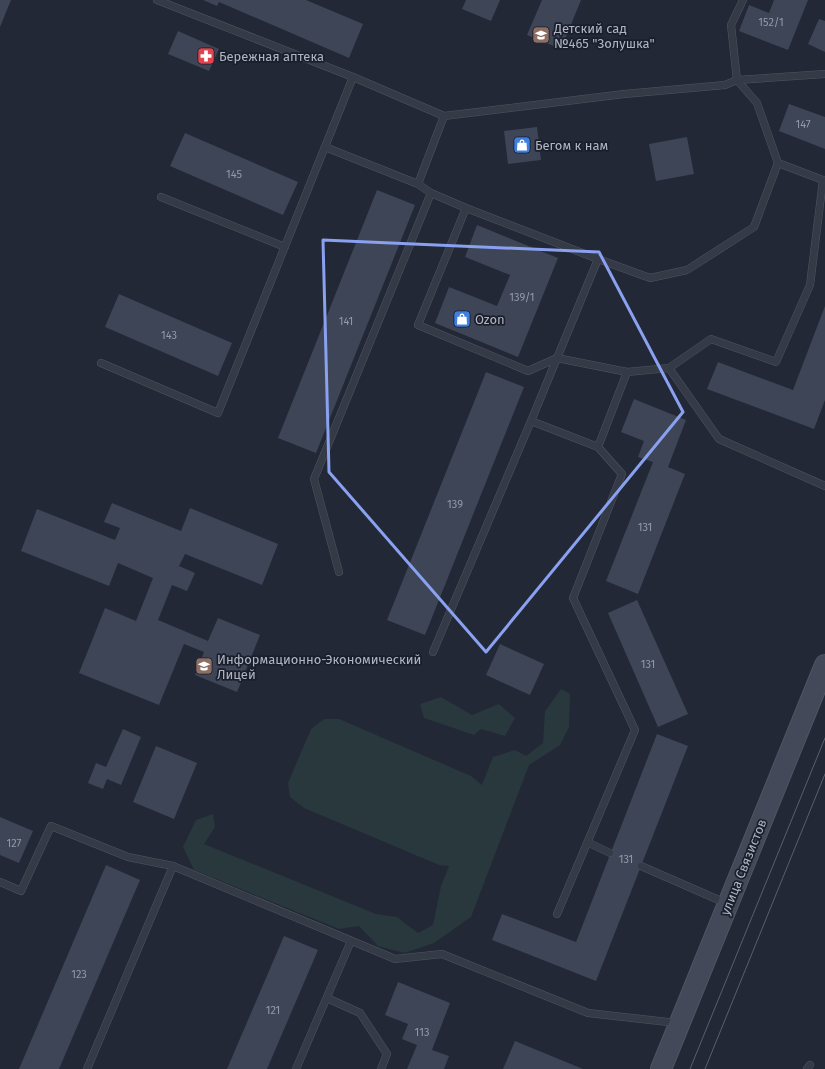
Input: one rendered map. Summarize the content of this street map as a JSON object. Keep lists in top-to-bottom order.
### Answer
{
  "streets": {
    "main road": ["улица Связистов"]
  },
  "places": {
    "school or university": ["Детский сад №465 \"Золушка\"", "Информационно-Экономический Лицей"],
    "pharmacy": ["Бережная аптека"],
    "shop": ["Бегом к нам", "Ozon"]
  },
  "house_numbers": [
    "152/1",
    "147",
    "145",
    "139/1",
    "141",
    "143",
    "139",
    "131",
    "131",
    "127",
    "131",
    "123",
    "121",
    "113"
  ]
}
